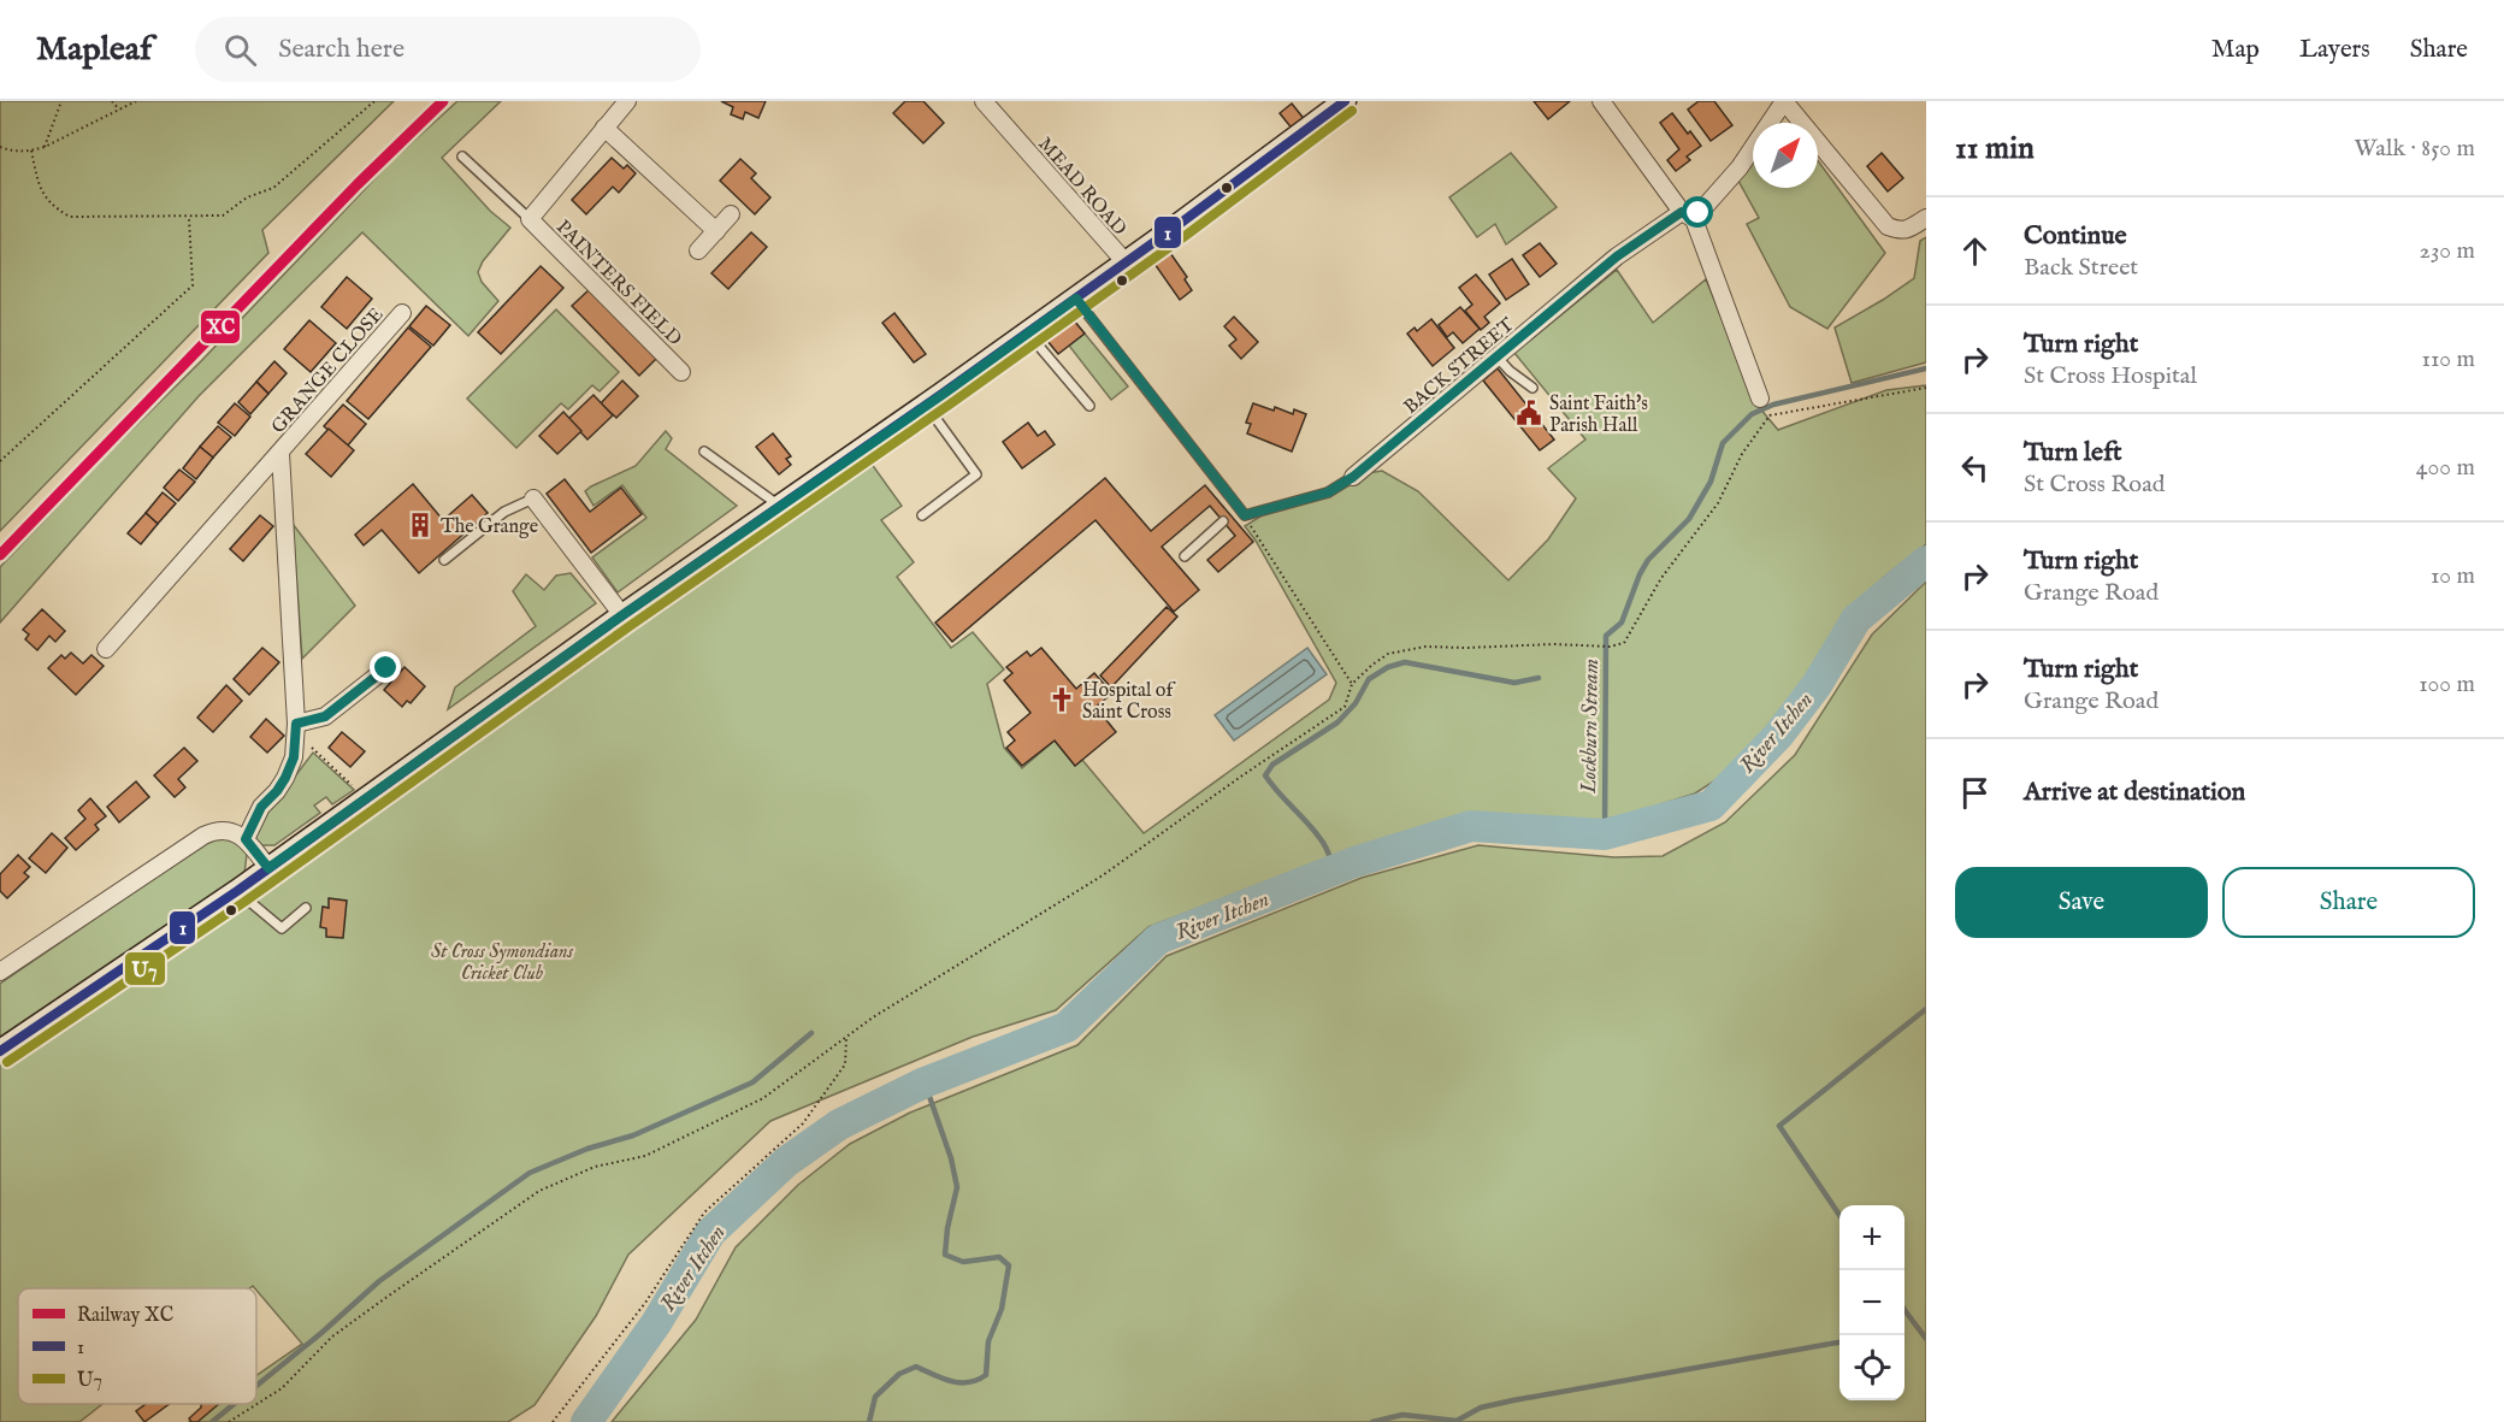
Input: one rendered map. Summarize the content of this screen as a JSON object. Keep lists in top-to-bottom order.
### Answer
{
  "streets": {
    "street": [
      "MEAD ROAD",
      "PAINTERS FIELD",
      "BACK STREET",
      "GRANGE CLOSE"
    ]
  },
  "water": ["Lockburn Stream", "River Itchen"],
  "parks": ["St Cross Symondians Cricket Club"],
  "places": {
    "public building": ["Saint Faith's Parish Hall"],
    "building": ["The Grange"],
    "church": ["Hospital of Saint Cross"]
  },
  "lines": ["rail line XC", "transit line 1", "transit line U7"],
  "legend": ["Railway XC", "1", "U7"],
  "north": "top right",
  "page": {
    "header": "Mapleaf",
    "search": "Search here",
    "nav": ["Map", "Layers", "Share"],
    "heading": ["11 min", "Walk · 850 m"],
    "list": [
      ["Continue", "Back Street", "230 m"],
      ["Turn right", "St Cross Hospital", "110 m"],
      ["Turn left", "St Cross Road", "400 m"],
      ["Turn right", "Grange Road", "10 m"],
      ["Turn right", "Grange Road", "100 m"],
      "Arrive at destination"
    ],
    "buttons": ["Save", "Share"],
    "map_buttons": ["+", "−"]
  }
}
